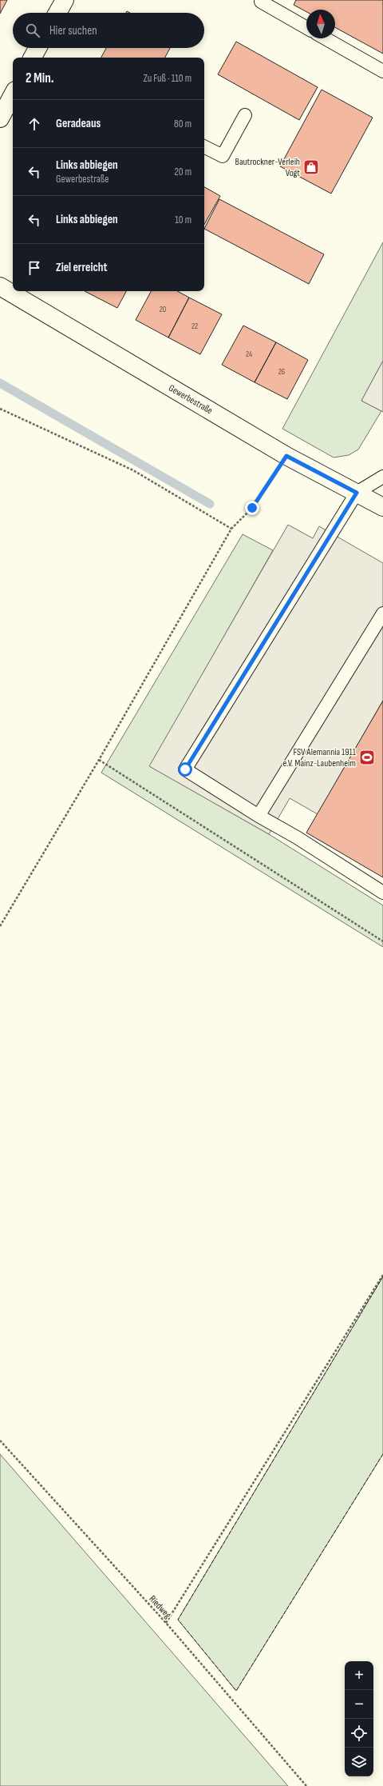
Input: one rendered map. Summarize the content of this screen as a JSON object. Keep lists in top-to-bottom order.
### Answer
{
  "streets": {
    "street": ["Gewerbestraße"],
    "path": ["Riedweg"]
  },
  "places": {
    "shop": ["Bautrockner-Verleih Vogt"],
    "sports": ["FSV Alemannia 1911 e.V. Mainz-Laubenheim"]
  },
  "house_numbers": [
    "20",
    "22",
    "24",
    "26"
  ],
  "north": "top",
  "page": {
    "search": "Hier suchen",
    "heading": ["2 Min.", "Zu Fuß · 110 m"],
    "list": [
      ["Geradeaus", "80 m"],
      ["Links abbiegen", "Gewerbestraße", "20 m"],
      ["Links abbiegen", "10 m"],
      "Ziel erreicht"
    ],
    "map_buttons": ["+", "−"]
  }
}
